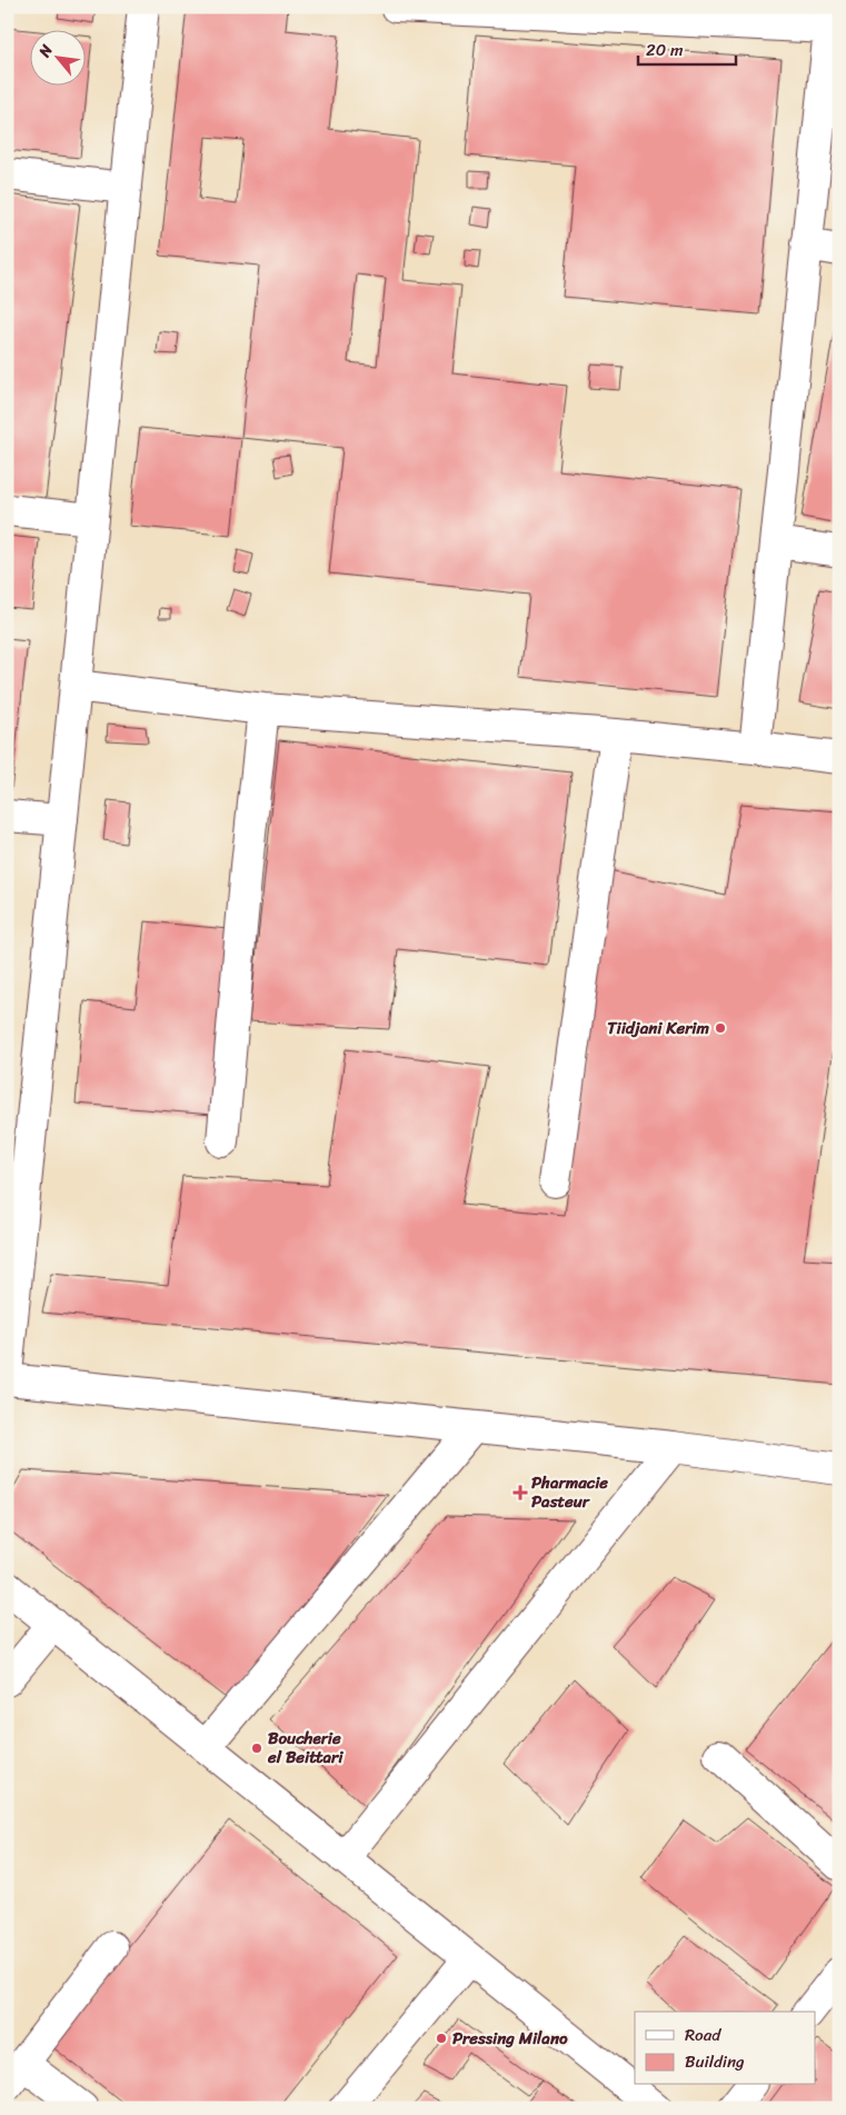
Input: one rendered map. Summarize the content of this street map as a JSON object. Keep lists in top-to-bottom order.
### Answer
{
  "places": {
    "other": ["Tiidjani Kerim", "Boucherie el Beittari", "Pressing Milano"],
    "health": ["Pharmacie Pasteur"]
  },
  "legend": ["Road", "Building"],
  "scale_bar": "20 m",
  "north": "top left"
}
